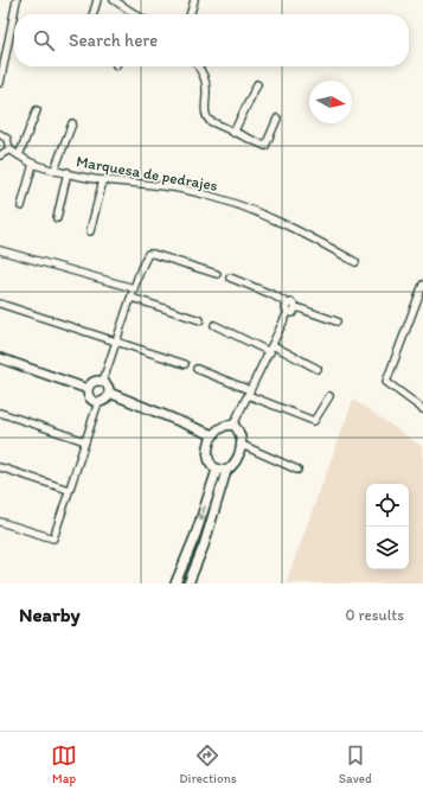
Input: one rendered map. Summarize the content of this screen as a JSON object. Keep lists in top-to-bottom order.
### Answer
{
  "streets": {
    "street": ["Marquesa de pedrajes"]
  },
  "north": "right",
  "page": {
    "search": "Search here",
    "heading": ["Nearby", "0 results"],
    "nav": ["Map", "Directions", "Saved"]
  }
}
